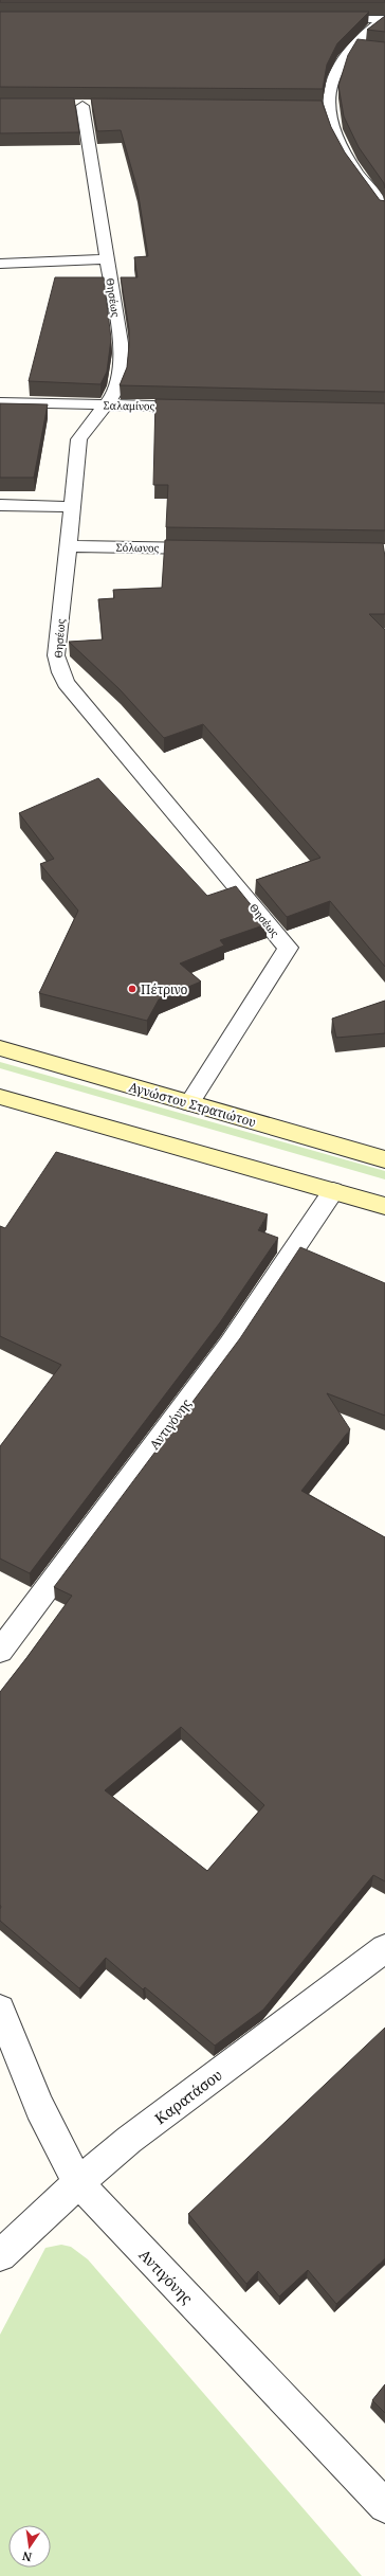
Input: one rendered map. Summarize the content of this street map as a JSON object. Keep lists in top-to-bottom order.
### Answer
{
  "streets": {
    "street": [
      "Θησέως",
      "Σαλαμίνος",
      "Σόλωνος",
      "Αγνώστου Στρατιώτου",
      "Αντιγόνης",
      "Καρατάσου"
    ]
  },
  "crossings": [
    ["Θησέως", "Σαλαμίνος"],
    ["Θησέως", "Σόλωνος"],
    ["Θησέως", "Αγνώστου Στρατιώτου"],
    ["Αντιγόνης", "Καρατάσου"]
  ],
  "places": ["Πέτρινο"],
  "north": "bottom"
}
